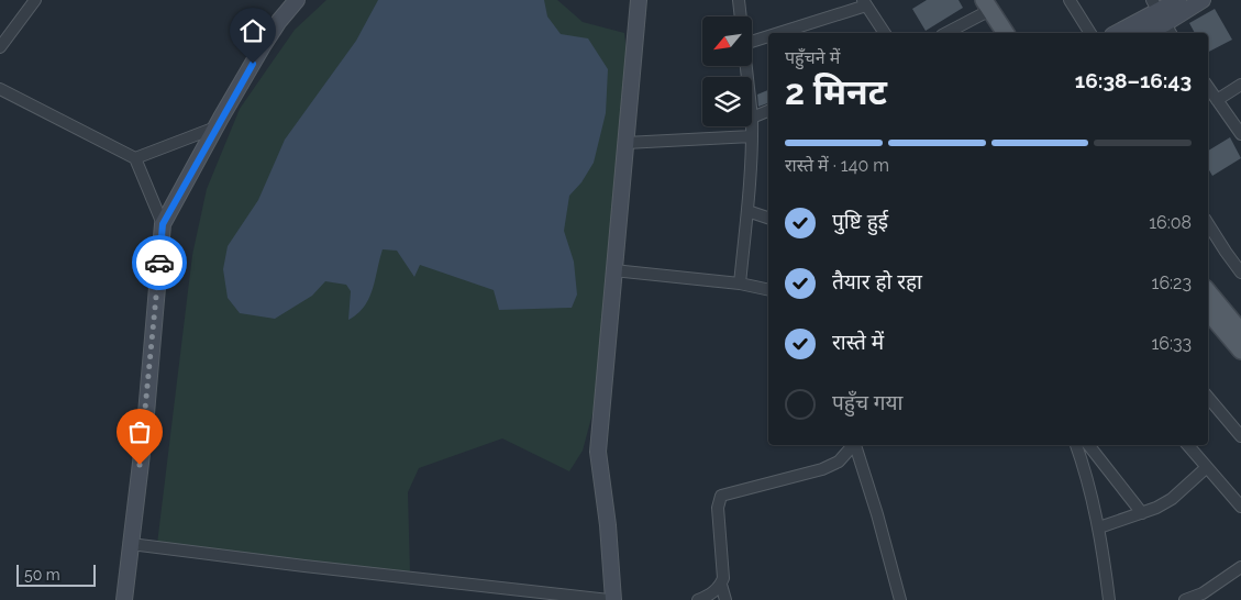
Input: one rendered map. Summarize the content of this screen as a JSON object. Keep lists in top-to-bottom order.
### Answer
{
  "scale_bar": "50 m",
  "north": "bottom left",
  "page": {
    "heading": ["2 मिनट", "पहुँचने में", "16:38–16:43"],
    "bar": "रास्ते में · 140 m",
    "list": [
      ["पुष्टि हुई", "16:08"],
      ["तैयार हो रहा", "16:23"],
      ["रास्ते में", "16:33"],
      "पहुँच गया"
    ],
    "scale": "50 m"
  }
}
